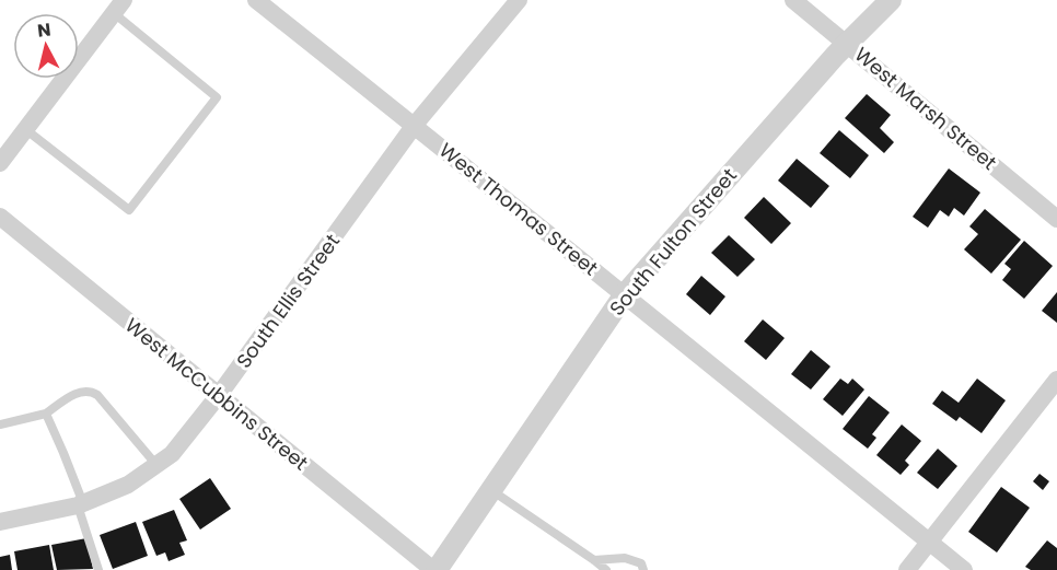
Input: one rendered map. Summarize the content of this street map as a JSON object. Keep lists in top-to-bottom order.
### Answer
{
  "streets": {
    "street": [
      "West Marsh Street",
      "West Thomas Street",
      "South Fulton Street",
      "South Ellis Street",
      "West McCubbins Street"
    ]
  },
  "crossings": [
    ["West Marsh Street", "South Fulton Street"],
    ["West Thomas Street", "South Fulton Street"],
    ["West Thomas Street", "South Ellis Street"],
    ["South Fulton Street", "West McCubbins Street"],
    ["South Ellis Street", "West McCubbins Street"]
  ],
  "north": "top"
}
